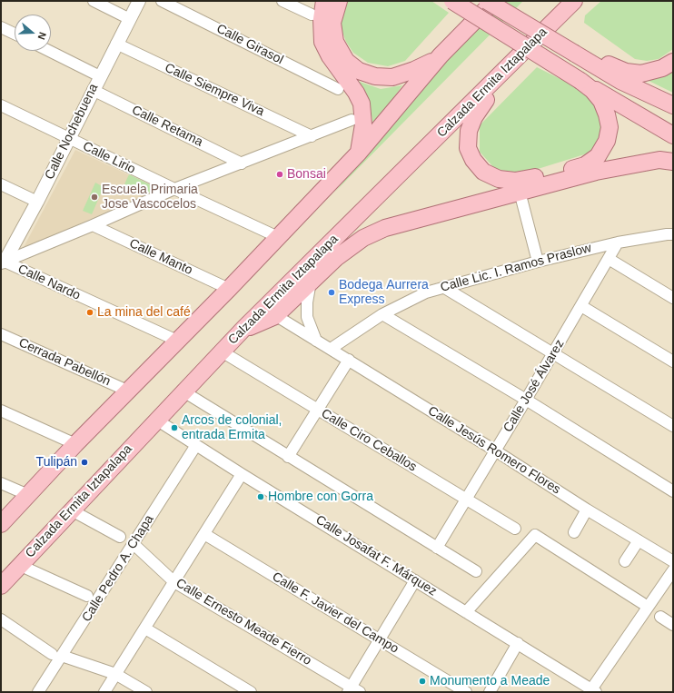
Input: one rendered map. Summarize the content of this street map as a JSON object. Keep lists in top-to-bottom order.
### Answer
{
  "streets": {
    "main road": ["Calzada Ermita Iztapalapa"],
    "street": [
      "Calle Girasol",
      "Calle Siempre Viva",
      "Calle Retama",
      "Calle Nochebuena",
      "Calle Lirio",
      "Calle Manto",
      "Calle Lic. I. Ramos Praslow",
      "Calle Nardo",
      "Cerrada Pabellón",
      "Calle José Álvarez",
      "Calle Ciro Ceballos",
      "Calle Jesús Romero Flores",
      "Calle Josafat F. Márquez",
      "Calle Pedro A. Chapa",
      "Calle F. Javier del Campo",
      "Calle Ernesto Meade Fierro"
    ]
  },
  "crossings": [
    ["Calzada Ermita Iztapalapa", "Calle Ciro Ceballos"],
    ["Calzada Ermita Iztapalapa", "Calle Jesús Romero Flores"],
    ["Calzada Ermita Iztapalapa", "Calle Josafat F. Márquez"],
    ["Calle Siempre Viva", "Calle Nochebuena"],
    ["Calle Retama", "Calle Nochebuena"],
    ["Calle Nochebuena", "Calle Lirio"],
    ["Calle Nochebuena", "Calle Nardo"],
    ["Calle Lic. I. Ramos Praslow", "Calle José Álvarez"],
    ["Calle Lic. I. Ramos Praslow", "Calle Jesús Romero Flores"],
    ["Calle José Álvarez", "Calle Ciro Ceballos"],
    ["Calle José Álvarez", "Calle Jesús Romero Flores"],
    ["Calle Josafat F. Márquez", "Calle Pedro A. Chapa"],
    ["Calle Pedro A. Chapa", "Calle Ernesto Meade Fierro"]
  ],
  "places": [
    "Bonsai",
    "Escuela Primaria Jose Vascocelos",
    "Bodega Aurrera Express",
    "La mina del café",
    "Arcos de colonial, entrada Ermita",
    "Tulipán",
    "Hombre con Gorra",
    "Monumento a Meade"
  ],
  "north": "right"
}
